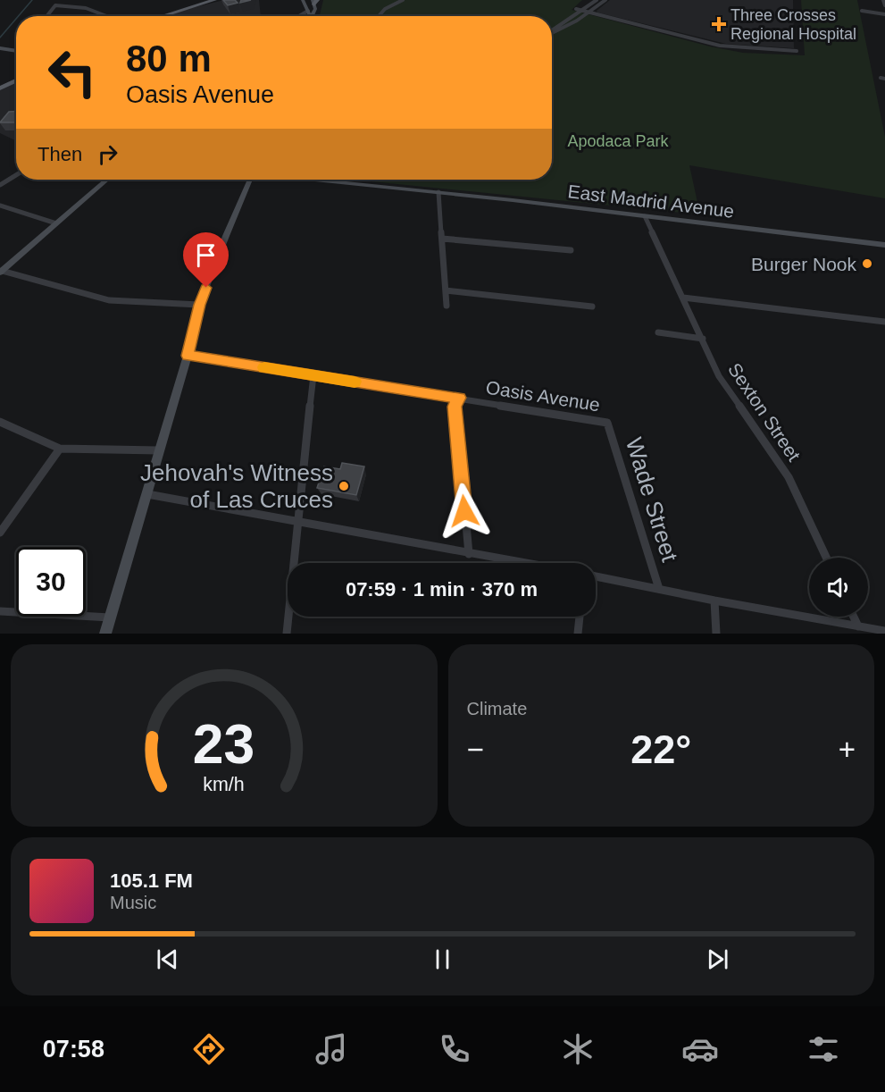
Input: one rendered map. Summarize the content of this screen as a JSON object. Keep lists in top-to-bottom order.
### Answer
{
  "streets": {
    "street": [
      "East Madrid Avenue",
      "Oasis Avenue",
      "Sexton Street",
      "Wade Street"
    ]
  },
  "crossings": [
    ["East Madrid Avenue", "Sexton Street"],
    ["Oasis Avenue", "Wade Street"]
  ],
  "parks": ["Apodaca Park"],
  "places": {
    "health": ["Three Crosses Regional Hospital"],
    "other": ["Burger Nook", "Jehovah's Witness of Las Cruces"]
  },
  "page": {
    "turn": ["80 m", "Oasis Avenue"],
    "then": "Then",
    "limit": "30",
    "trip": "07:59 · 1 min · 370 m",
    "tile": "Climate",
    "heat": ["−", "22°", "+"],
    "song": ["105.1 FM", "Music"],
    "tabs": "07:58",
    "gauge": ["23", "km/h"]
  }
}
